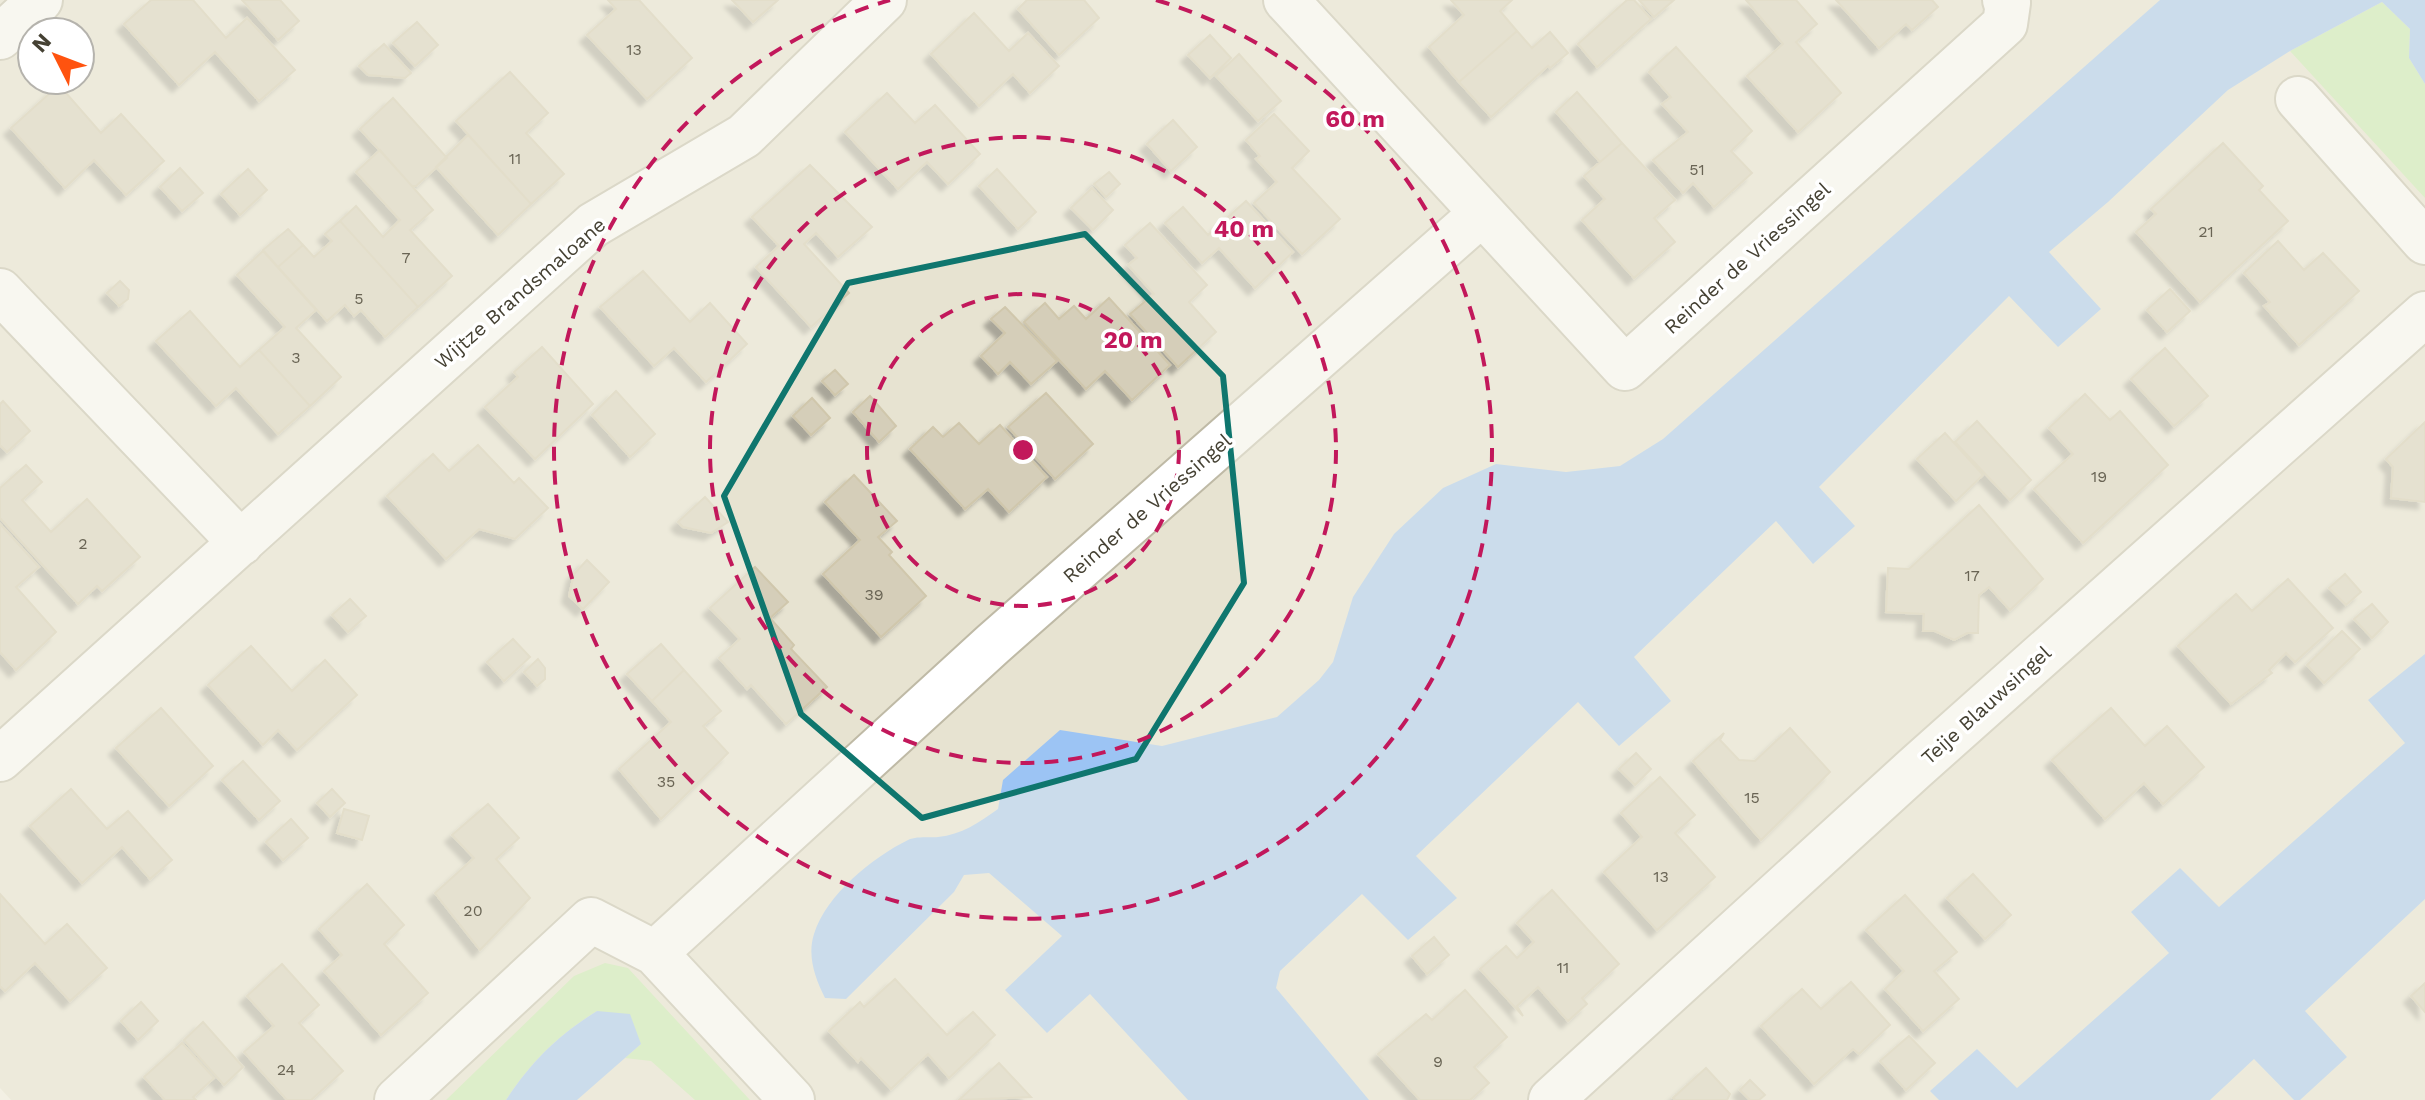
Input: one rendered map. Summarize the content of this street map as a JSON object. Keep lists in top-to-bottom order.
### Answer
{
  "streets": {
    "street": ["Reinder de Vriessingel", "Wijtze Brandsmaloane", "Teije Blauwsingel"]
  },
  "house_numbers": [
    "13",
    "11",
    "51",
    "21",
    "7",
    "5",
    "3",
    "19",
    "2",
    "17",
    "39",
    "35",
    "15",
    "13",
    "20",
    "11",
    "9",
    "24"
  ],
  "north": "top left",
  "rings": ["60 m", "40 m", "20 m"]
}
